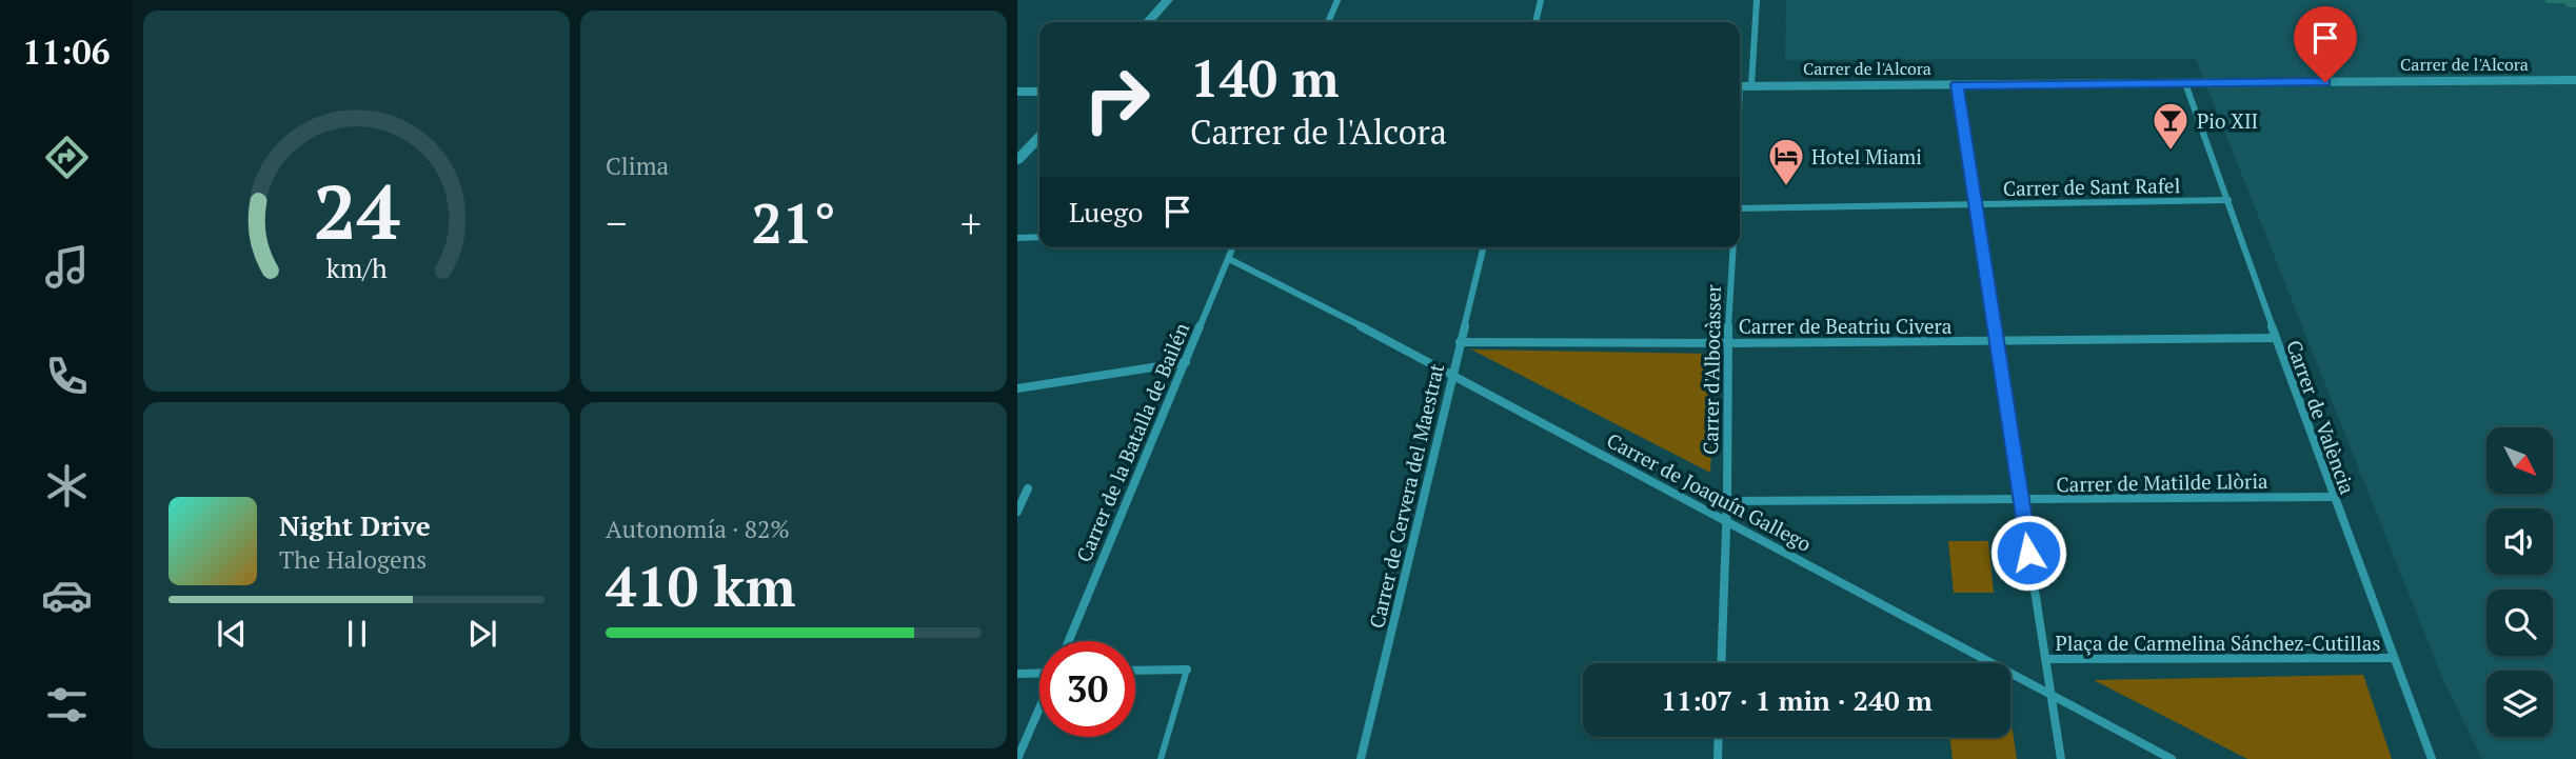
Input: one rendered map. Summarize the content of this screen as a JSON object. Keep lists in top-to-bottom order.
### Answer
{
  "streets": {
    "street": [
      "Carrer de l'Alcora",
      "Carrer de Sant Rafel",
      "Carrer de Beatriu Civera",
      "Carrer d'Albocàsser",
      "Carrer de València",
      "Carrer de la Batalla de Bailén",
      "Carrer de Matilde Llòria",
      "Carrer de Joaquín Gallego",
      "Carrer de Cervera del Maestrat",
      "Plaça de Carmelina Sánchez-Cutillas"
    ]
  },
  "crossings": [
    ["Carrer de l'Alcora", "Carrer de València"],
    ["Carrer de Sant Rafel", "Carrer de València"],
    ["Carrer de Beatriu Civera", "Carrer d'Albocàsser"],
    ["Carrer de Beatriu Civera", "Carrer de València"],
    ["Carrer de Beatriu Civera", "Carrer de Cervera del Maestrat"],
    ["Carrer d'Albocàsser", "Carrer de Matilde Llòria"],
    ["Carrer d'Albocàsser", "Carrer de Joaquín Gallego"],
    ["Carrer de València", "Carrer de Matilde Llòria"],
    ["Carrer de València", "Plaça de Carmelina Sánchez-Cutillas"],
    ["Carrer de la Batalla de Bailén", "Carrer de Joaquín Gallego"],
    ["Carrer de Joaquín Gallego", "Carrer de Cervera del Maestrat"]
  ],
  "places": {
    "bar": ["Pio XII"],
    "hotel": ["Hotel Miami"]
  },
  "north": "bottom right",
  "page": {
    "tabs": "11:06",
    "tile": [
      "Clima",
      ["Autonomía · 82%", "410 km"]
    ],
    "turn": ["140 m", "Carrer de l'Alcora"],
    "then": "Luego",
    "heat": ["−", "21°", "+"],
    "song": ["Night Drive", "The Halogens"],
    "limit": "30",
    "trip": "11:07 · 1 min · 240 m",
    "gauge": ["24", "km/h"]
  }
}
